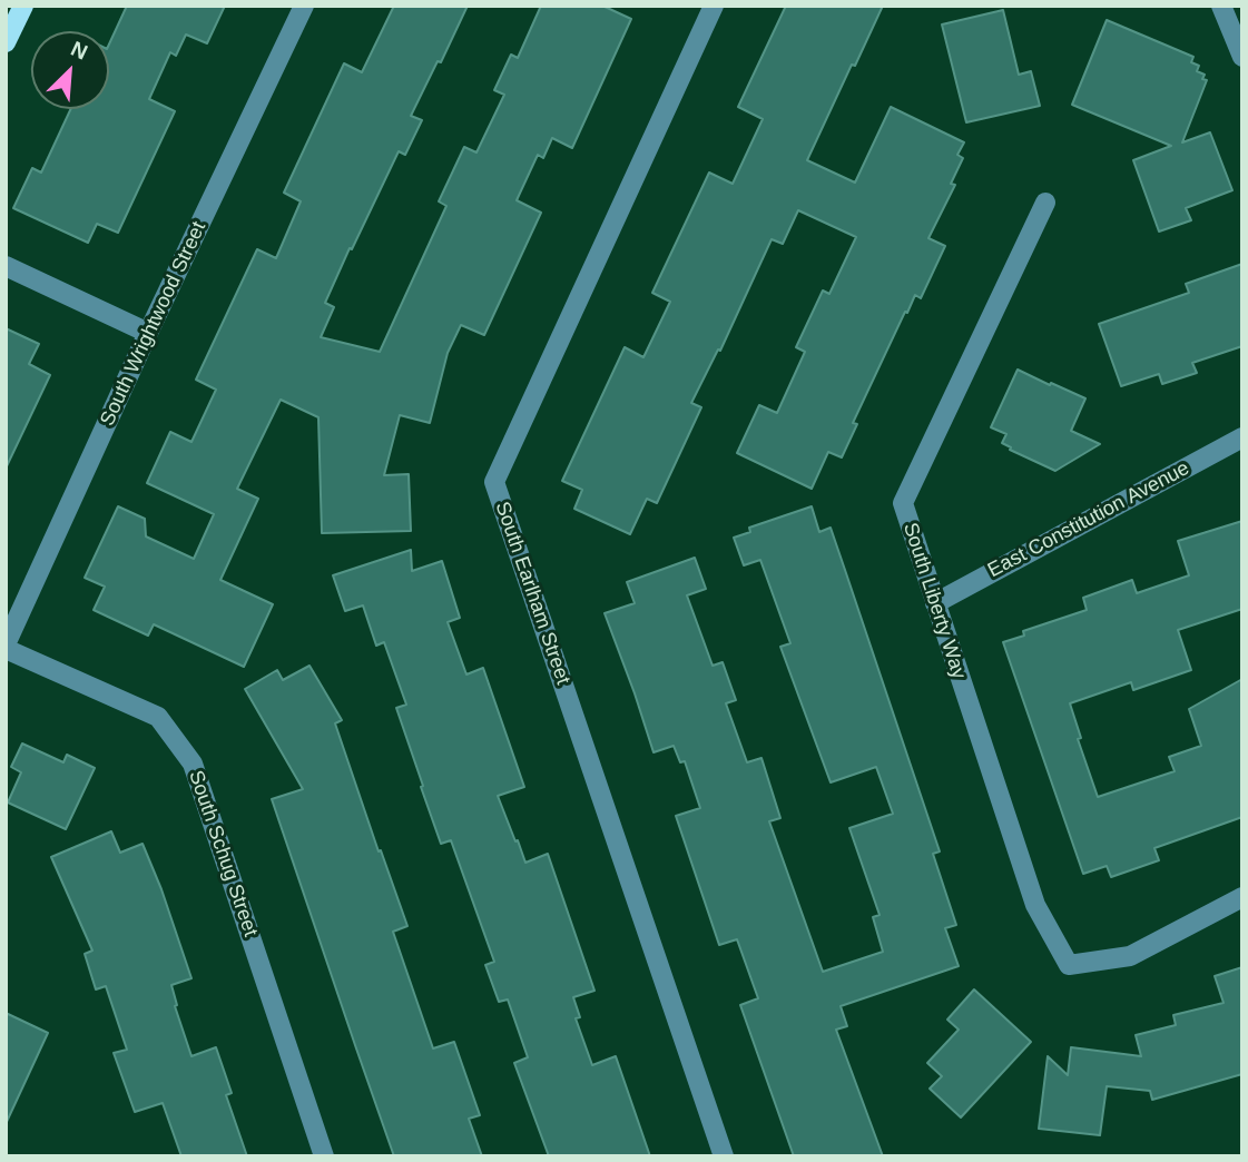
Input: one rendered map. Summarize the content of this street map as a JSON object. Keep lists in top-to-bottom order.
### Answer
{
  "streets": {
    "street": [
      "South Wrightwood Street",
      "East Constitution Avenue",
      "South Earlham Street",
      "South Liberty Way",
      "South Schug Street"
    ]
  },
  "crossings": [
    ["South Wrightwood Street", "South Schug Street"],
    ["East Constitution Avenue", "South Liberty Way"]
  ],
  "north": "top right"
}
